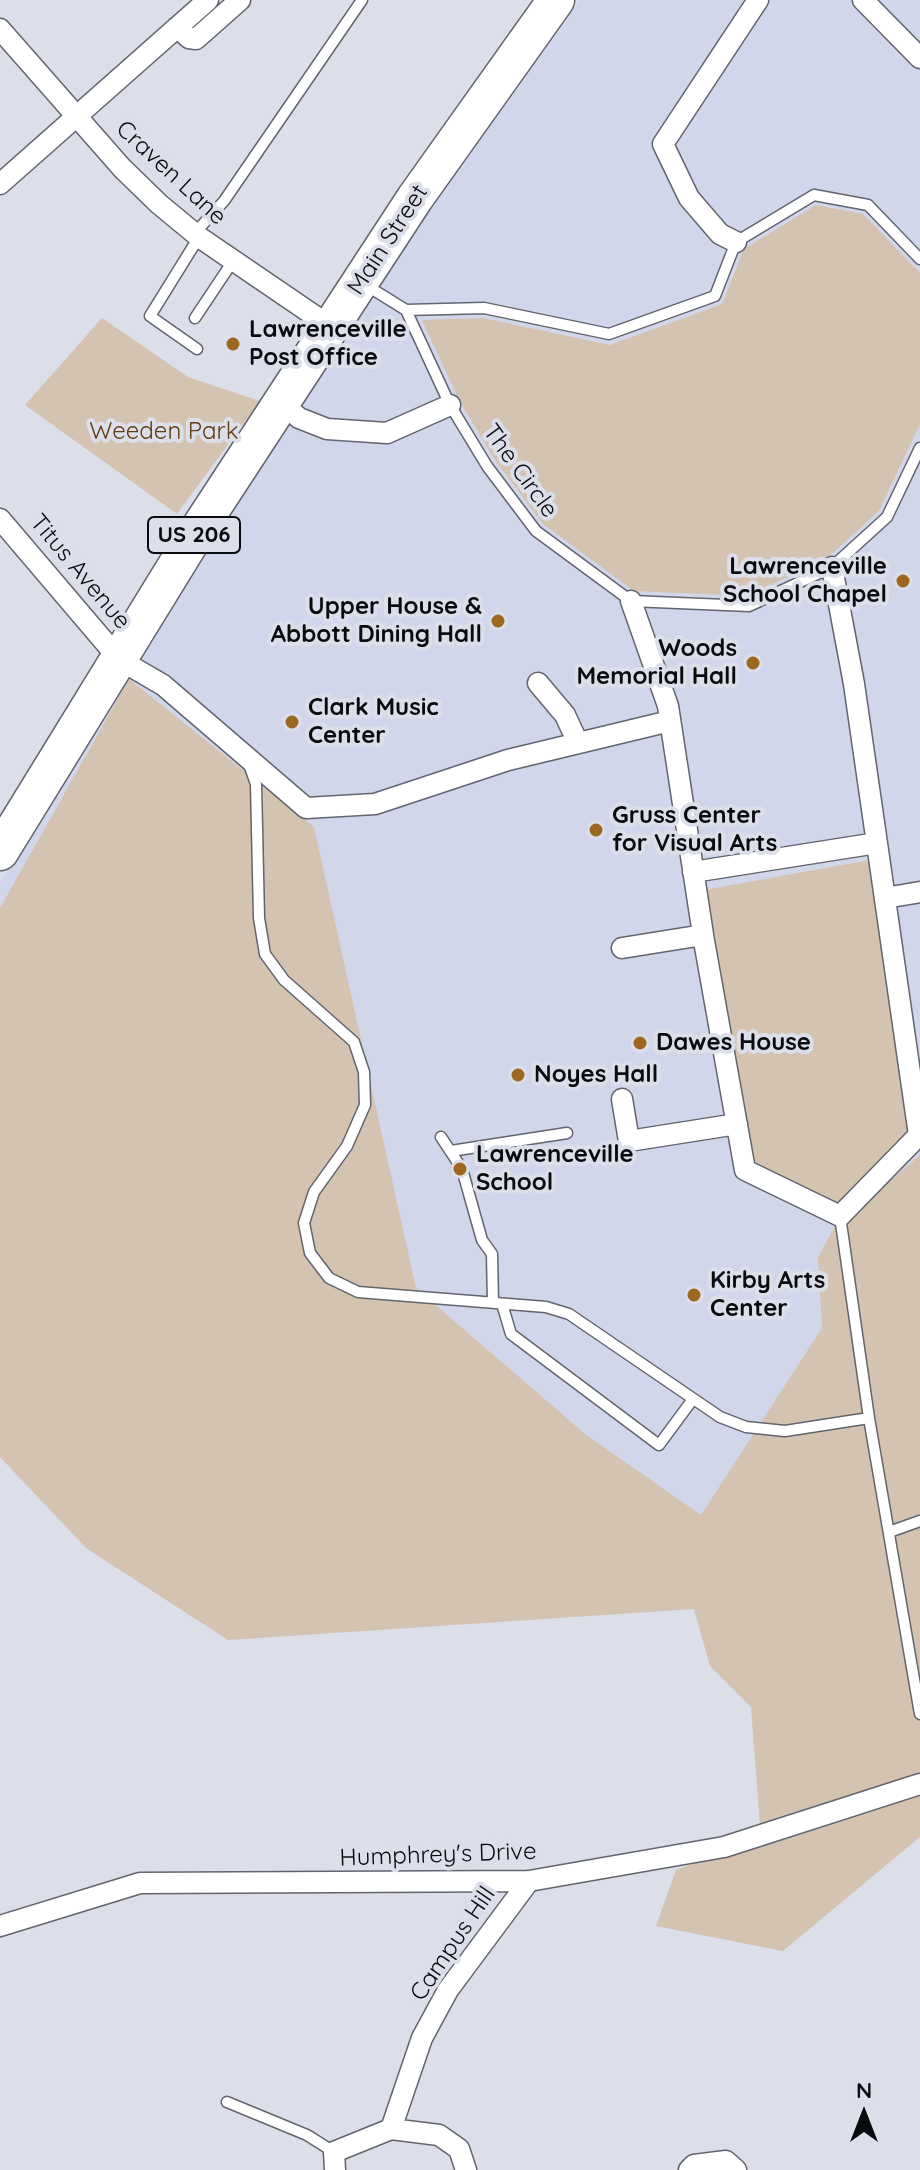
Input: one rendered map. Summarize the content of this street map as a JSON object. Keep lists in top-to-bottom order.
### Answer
{
  "streets": {
    "highway": ["Main Street", "US 206"],
    "street": [
      "Craven Lane",
      "Titus Avenue",
      "Humphrey's Drive",
      "Campus Hill"
    ],
    "lane": ["The Circle"]
  },
  "crossings": [
    ["Craven Lane", "Main Street"],
    ["Main Street", "Titus Avenue"],
    ["Humphrey's Drive", "Campus Hill"]
  ],
  "parks": ["Weeden Park"],
  "places": [
    "Lawrenceville Post Office",
    "Lawrenceville School Chapel",
    "Upper House & Abbott Dining Hall",
    "Woods Memorial Hall",
    "Clark Music Center",
    "Gruss Center for Visual Arts",
    "Dawes House",
    "Noyes Hall",
    "Lawrenceville School",
    "Kirby Arts Center"
  ],
  "north": "top"
}
